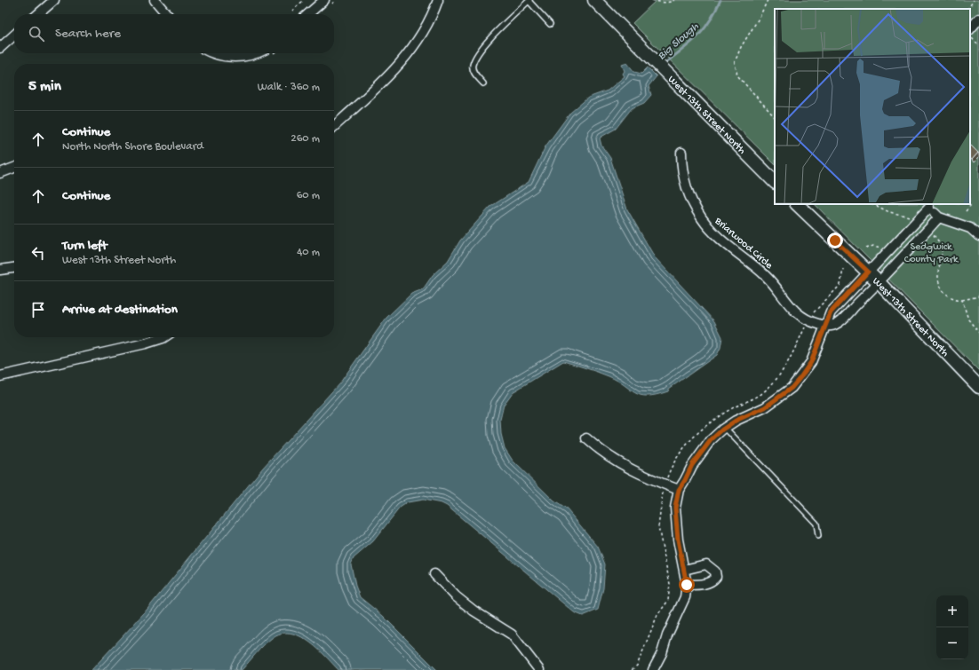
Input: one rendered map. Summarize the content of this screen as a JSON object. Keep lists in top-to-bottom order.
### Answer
{
  "streets": {
    "street": ["West 13th Street North", "Briarwood Circle"]
  },
  "water": ["Big Slough"],
  "parks": ["Sedgwick County Park"],
  "page": {
    "search": "Search here",
    "heading": ["5 min", "Walk · 360 m"],
    "list": [
      ["Continue", "North North Shore Boulevard", "260 m"],
      ["Continue", "60 m"],
      ["Turn left", "West 13th Street North", "40 m"],
      "Arrive at destination"
    ],
    "map_buttons": ["+", "−"]
  }
}
